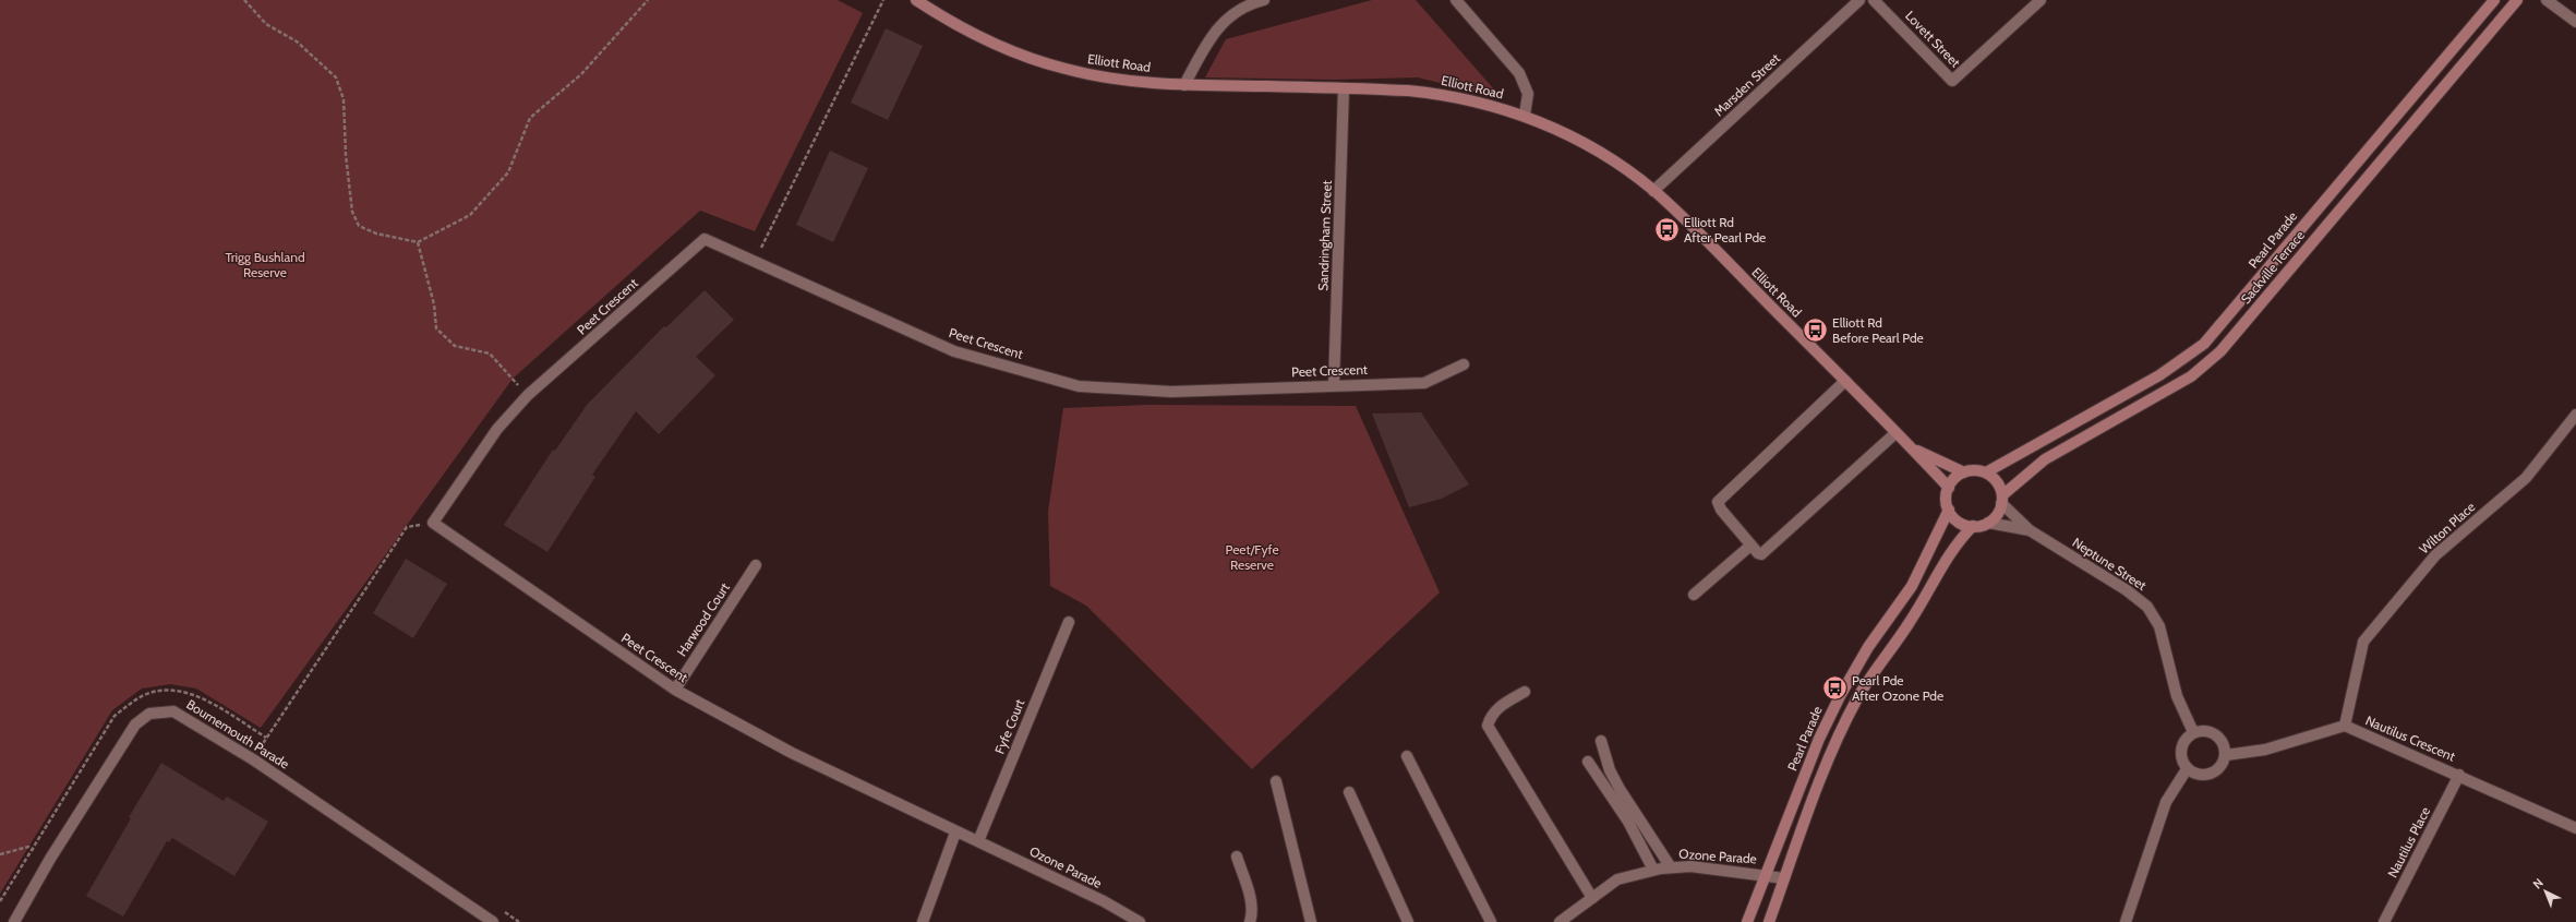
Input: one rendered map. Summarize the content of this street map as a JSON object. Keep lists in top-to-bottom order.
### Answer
{
  "streets": {
    "main road": ["Elliott Road", "Pearl Parade", "Sackville Terrace"],
    "street": [
      "Lovett Street",
      "Marsden Street",
      "Sandringham Street",
      "Peet Crescent",
      "Wilton Place",
      "Neptune Street",
      "Harwood Court",
      "Fyfe Court",
      "Bournemouth Parade",
      "Nautilus Crescent",
      "Nautilus Place",
      "Ozone Parade"
    ]
  },
  "crossings": [
    ["Elliott Road", "Marsden Street"],
    ["Elliott Road", "Sandringham Street"],
    ["Elliott Road", "Pearl Parade"],
    ["Elliott Road", "Sackville Terrace"],
    ["Elliott Road", "Neptune Street"],
    ["Sandringham Street", "Peet Crescent"],
    ["Pearl Parade", "Sackville Terrace"],
    ["Pearl Parade", "Neptune Street"],
    ["Pearl Parade", "Ozone Parade"],
    ["Sackville Terrace", "Neptune Street"],
    ["Peet Crescent", "Harwood Court"],
    ["Peet Crescent", "Fyfe Court"],
    ["Peet Crescent", "Ozone Parade"],
    ["Wilton Place", "Nautilus Crescent"],
    ["Neptune Street", "Nautilus Crescent"],
    ["Fyfe Court", "Ozone Parade"],
    ["Nautilus Crescent", "Nautilus Place"]
  ],
  "parks": ["Trigg Bushland Reserve", "Peet/Fyfe Reserve"],
  "places": {
    "bus stop": ["Elliott Rd After Pearl Pde", "Elliott Rd Before Pearl Pde", "Pearl Pde After Ozone Pde"]
  },
  "north": "top left"
}
